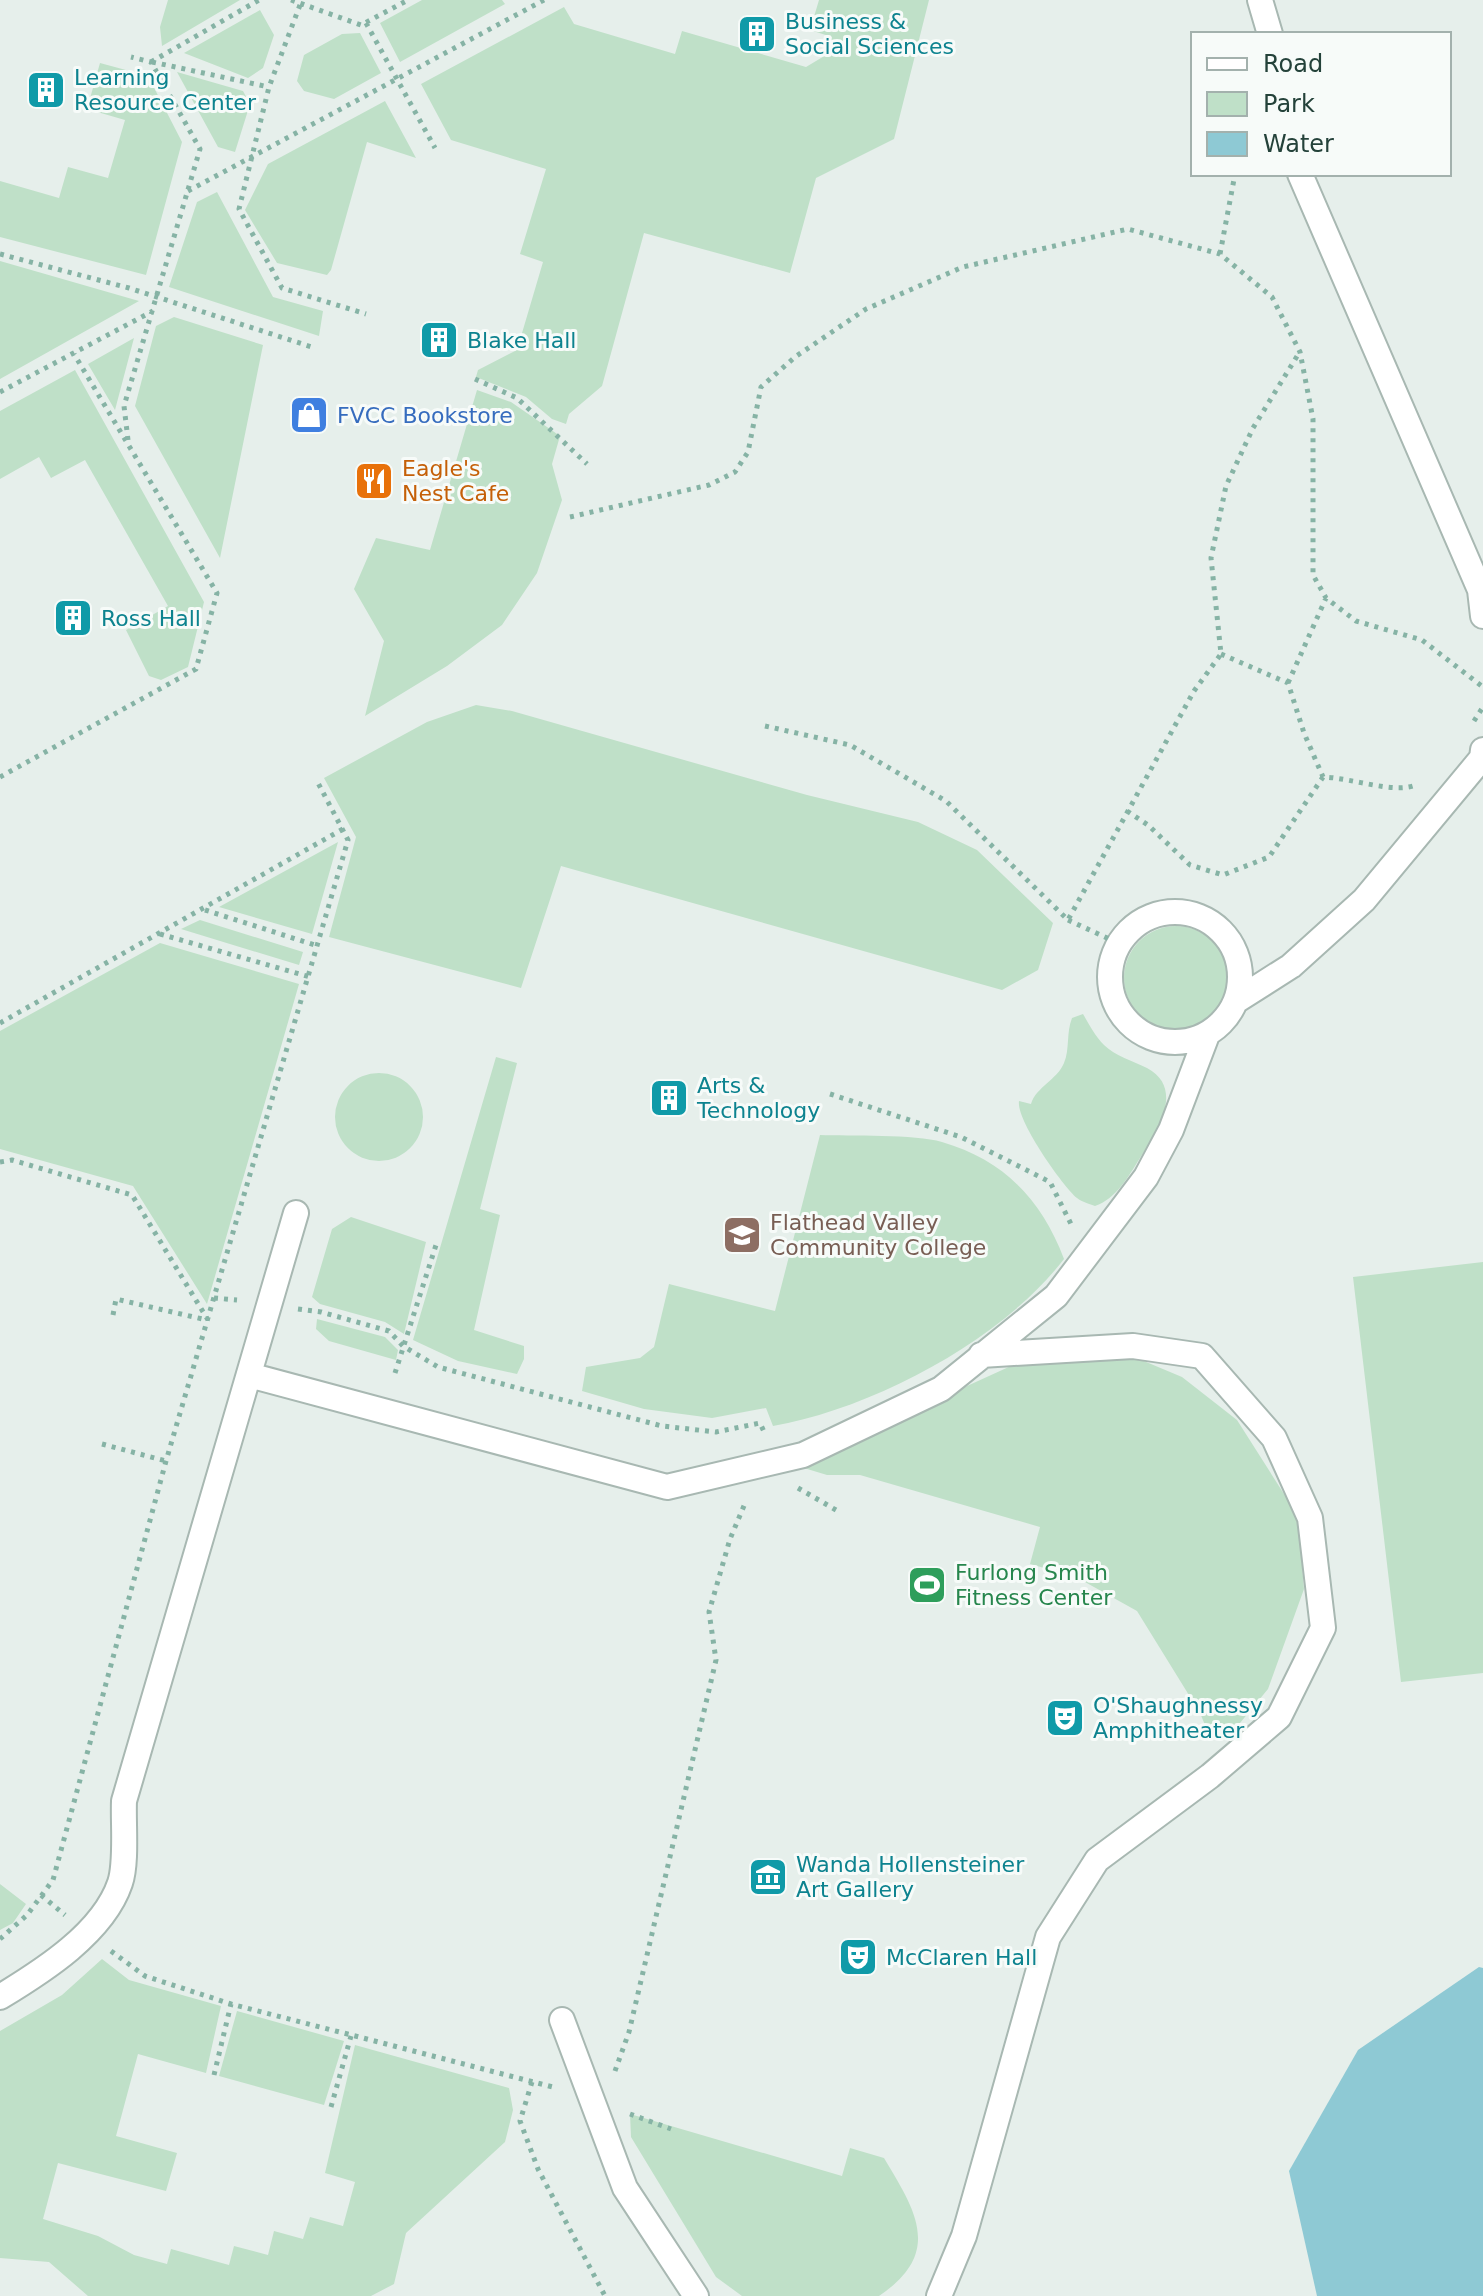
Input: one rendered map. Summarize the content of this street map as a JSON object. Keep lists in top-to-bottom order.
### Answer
{
  "places": {
    "building": [
      "Business & Social Sciences",
      "Learning Resource Center",
      "Blake Hall",
      "Ross Hall",
      "Arts & Technology"
    ],
    "shop": ["FVCC Bookstore"],
    "restaurant": ["Eagle's Nest Cafe"],
    "school or university": ["Flathead Valley Community College"],
    "sports": ["Furlong Smith Fitness Center"],
    "theatre": ["O'Shaughnessy Amphitheater", "McClaren Hall"],
    "museum": ["Wanda Hollensteiner Art Gallery"]
  },
  "legend": ["Road", "Park", "Water"]
}
